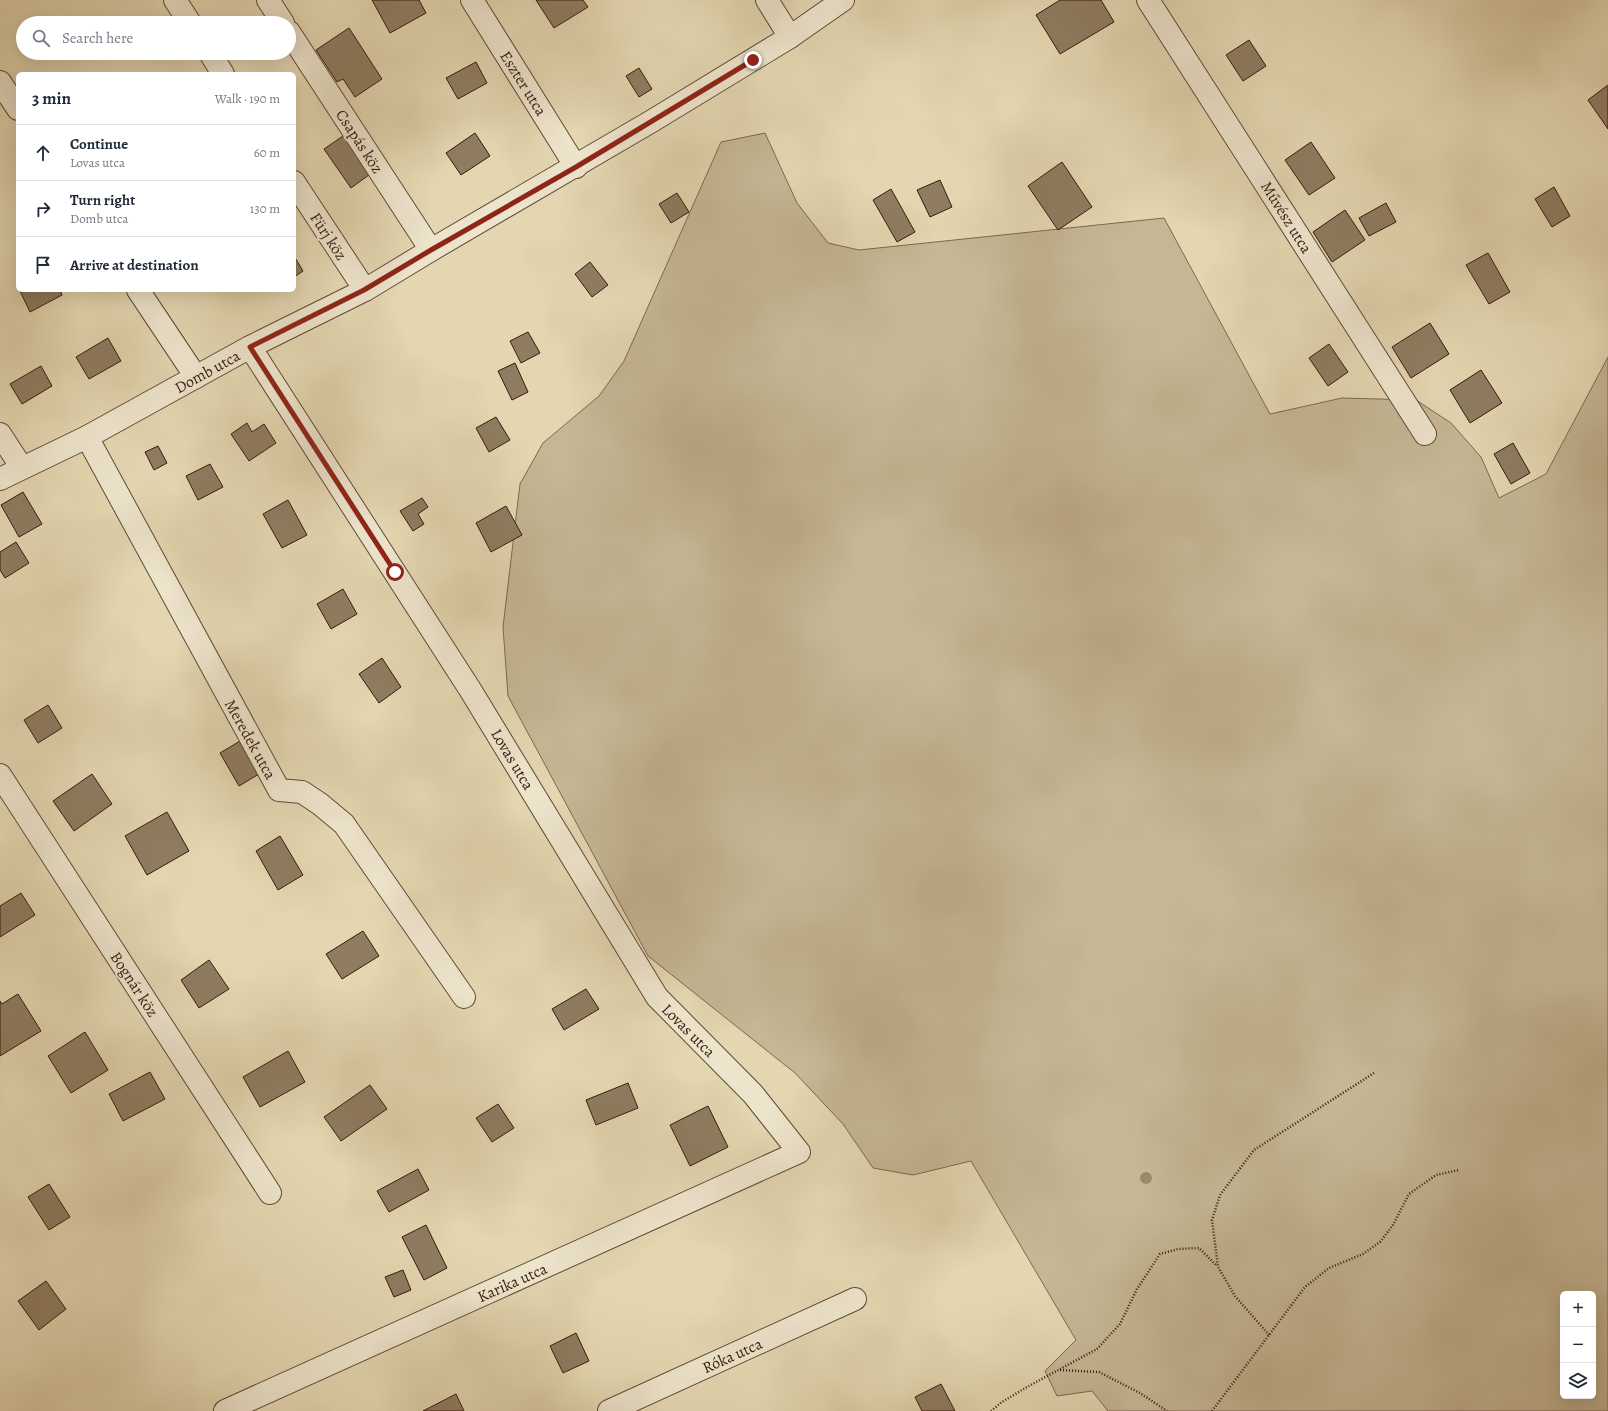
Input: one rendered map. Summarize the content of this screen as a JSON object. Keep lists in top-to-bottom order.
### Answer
{
  "streets": {
    "street": [
      "Eszter utca",
      "Csapás köz",
      "Művész utca",
      "Fürj köz",
      "Domb utca",
      "Meredek utca",
      "Lovas utca",
      "Bognár köz",
      "Karika utca",
      "Róka utca"
    ]
  },
  "crossings": [
    ["Eszter utca", "Domb utca"],
    ["Csapás köz", "Domb utca"],
    ["Fürj köz", "Domb utca"],
    ["Domb utca", "Meredek utca"],
    ["Domb utca", "Lovas utca"],
    ["Lovas utca", "Karika utca"]
  ],
  "page": {
    "search": "Search here",
    "heading": ["3 min", "Walk · 190 m"],
    "list": [
      ["Continue", "Lovas utca", "60 m"],
      ["Turn right", "Domb utca", "130 m"],
      "Arrive at destination"
    ],
    "map_buttons": ["+", "−"]
  }
}
